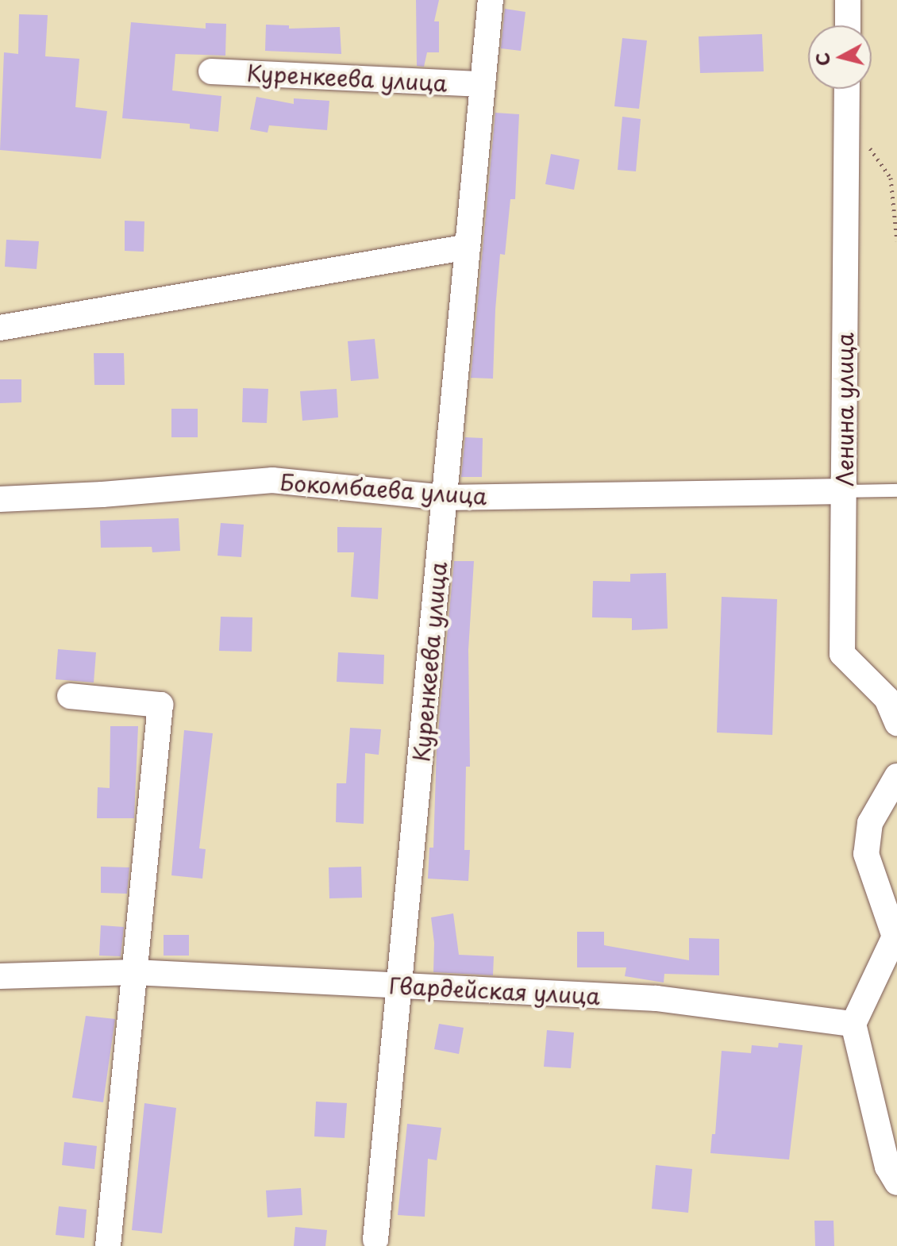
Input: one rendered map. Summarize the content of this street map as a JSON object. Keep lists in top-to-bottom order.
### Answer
{
  "streets": {
    "street": [
      "Куренкеева улица",
      "Ленина улица",
      "Бокомбаева улица",
      "Гвардейская улица"
    ]
  },
  "crossings": [
    ["Куренкеева улица", "Бокомбаева улица"],
    ["Куренкеева улица", "Гвардейская улица"],
    ["Ленина улица", "Бокомбаева улица"]
  ],
  "north": "left"
}
